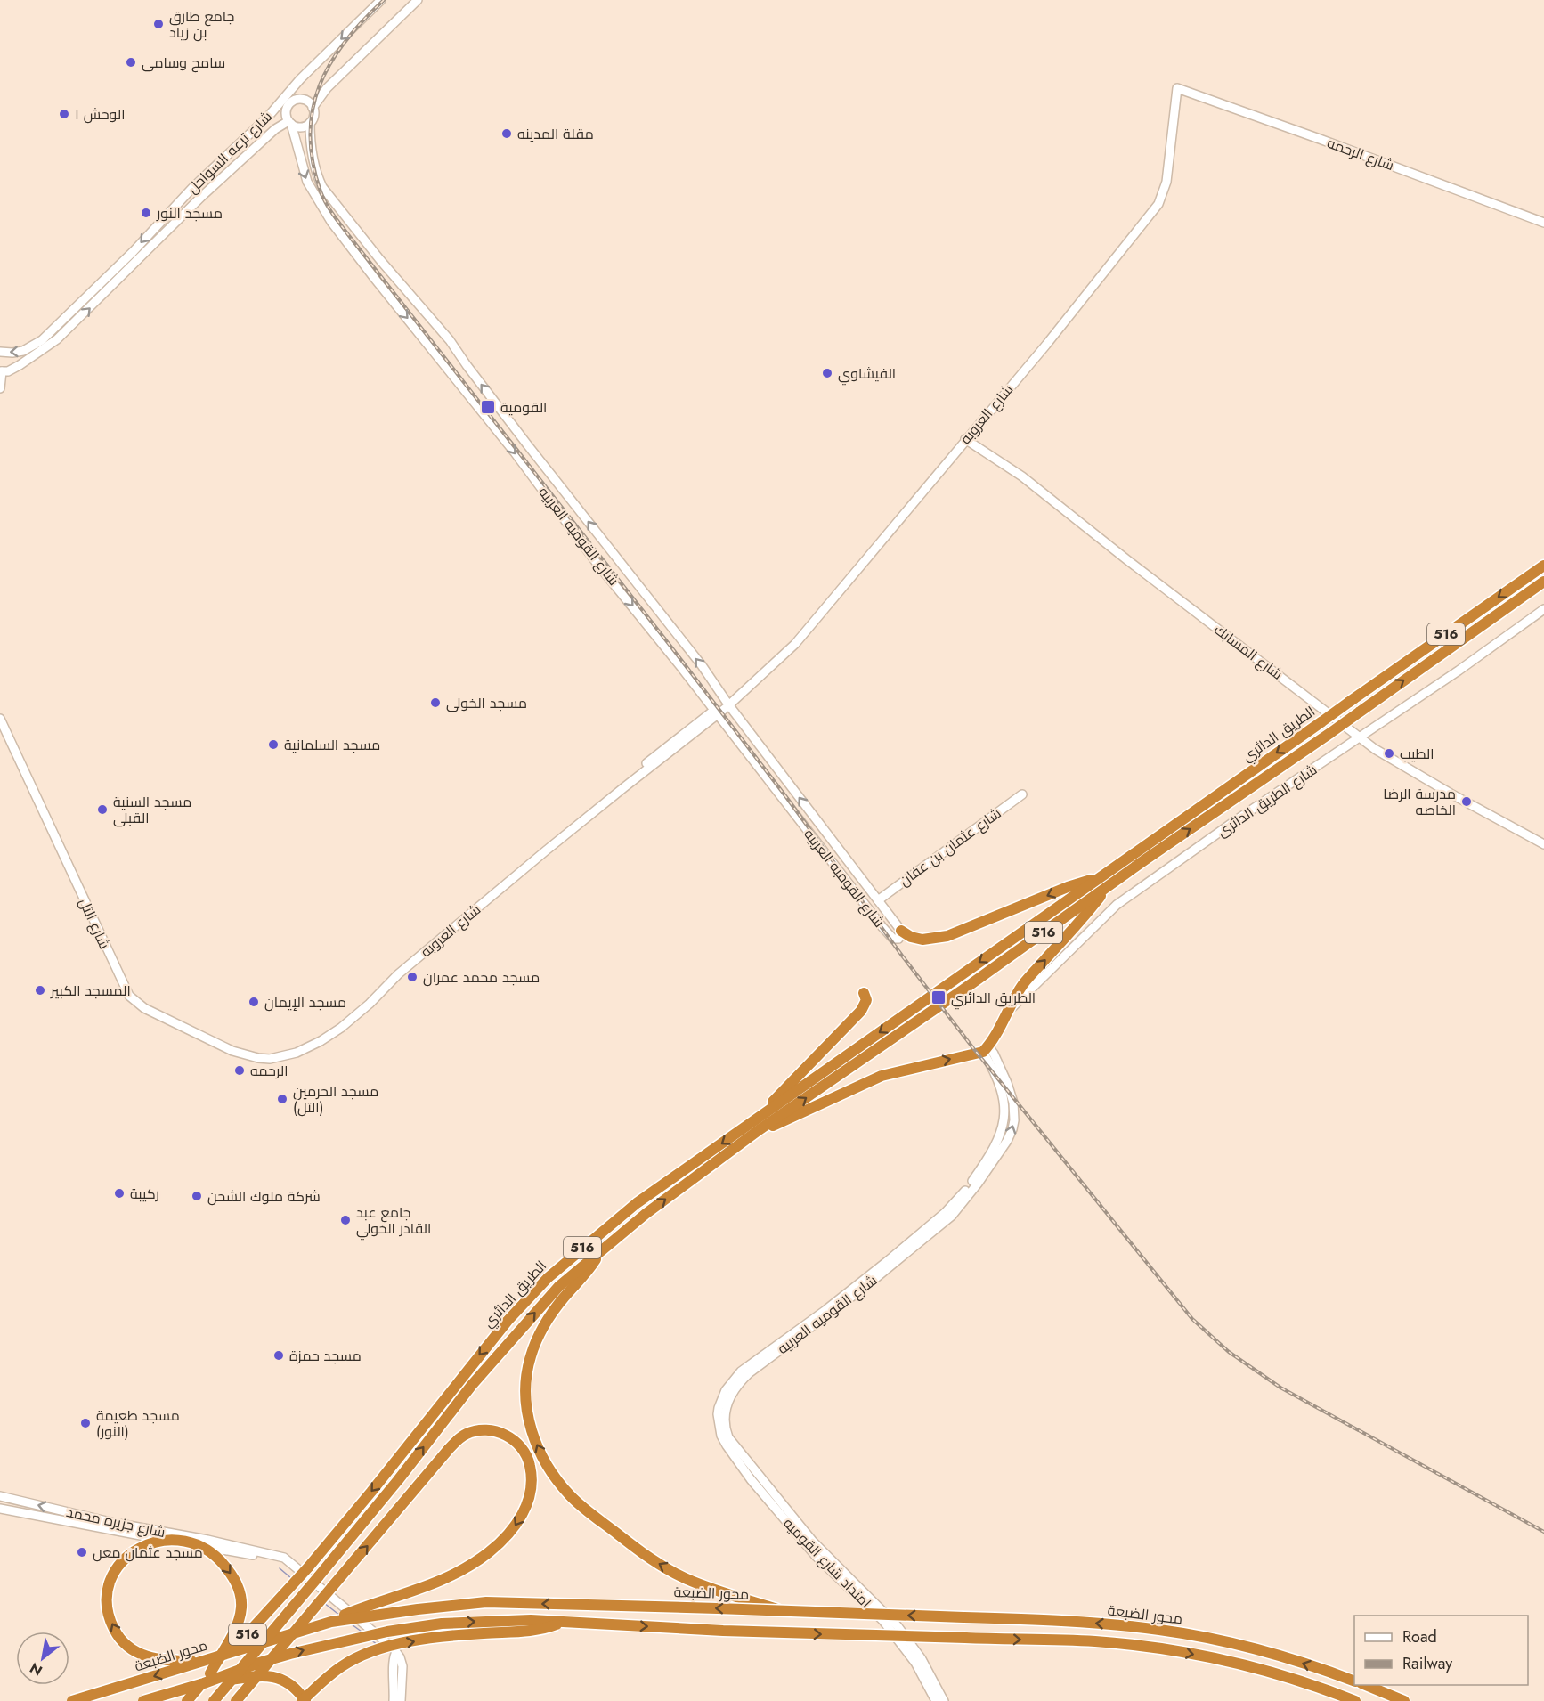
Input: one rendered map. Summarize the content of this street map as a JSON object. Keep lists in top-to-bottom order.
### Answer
{
  "streets": {
    "highway": ["516", "الطريق الدائري", "محور الضبعة"],
    "street": [
      "شارع ترعه السواحل",
      "شارع الرحمه",
      "شارع العروبه",
      "شارع القوميه العربيه",
      "شارع المسابك",
      "شارع الطريق الدائرى",
      "شارع عثمان بن عفان",
      "شارع التل",
      "شارع جزيره محمد",
      "امتداد شارع القوميه"
    ]
  },
  "crossings": [
    ["شارع ترعه السواحل", "شارع القوميه العربيه"],
    ["شارع الرحمه", "شارع العروبه"],
    ["شارع العروبه", "شارع القوميه العربيه"],
    ["شارع العروبه", "شارع المسابك"],
    ["شارع العروبه", "شارع التل"],
    ["شارع القوميه العربيه", "شارع عثمان بن عفان"],
    ["شارع القوميه العربيه", "امتداد شارع القوميه"],
    ["شارع المسابك", "شارع الطريق الدائرى"]
  ],
  "places": {
    "other": [
      "جامع طارق بن زياد",
      "سامح وسامى",
      "الوحش ١",
      "مقلة المدينه",
      "مسجد النور",
      "الفيشاوي",
      "مسجد الخولى",
      "مسجد السلمانية",
      "الطيب",
      "مدرسة الرضا الخاصه",
      "مسجد السنية القبلى",
      "مسجد محمد عمران",
      "المسجد الكبير",
      "مسجد الإيمان",
      "الرحمه",
      "مسجد الحرمين (التل)",
      "ركيبة",
      "شركة ملوك الشحن",
      "جامع عبد القادر الخولي",
      "مسجد حمزة",
      "مسجد طعيمة (النور)",
      "مسجد عثمان معن"
    ],
    "transit": ["القومية", "الطريق الدائري"]
  },
  "legend": ["Road", "Railway"],
  "north": "bottom left"
}
